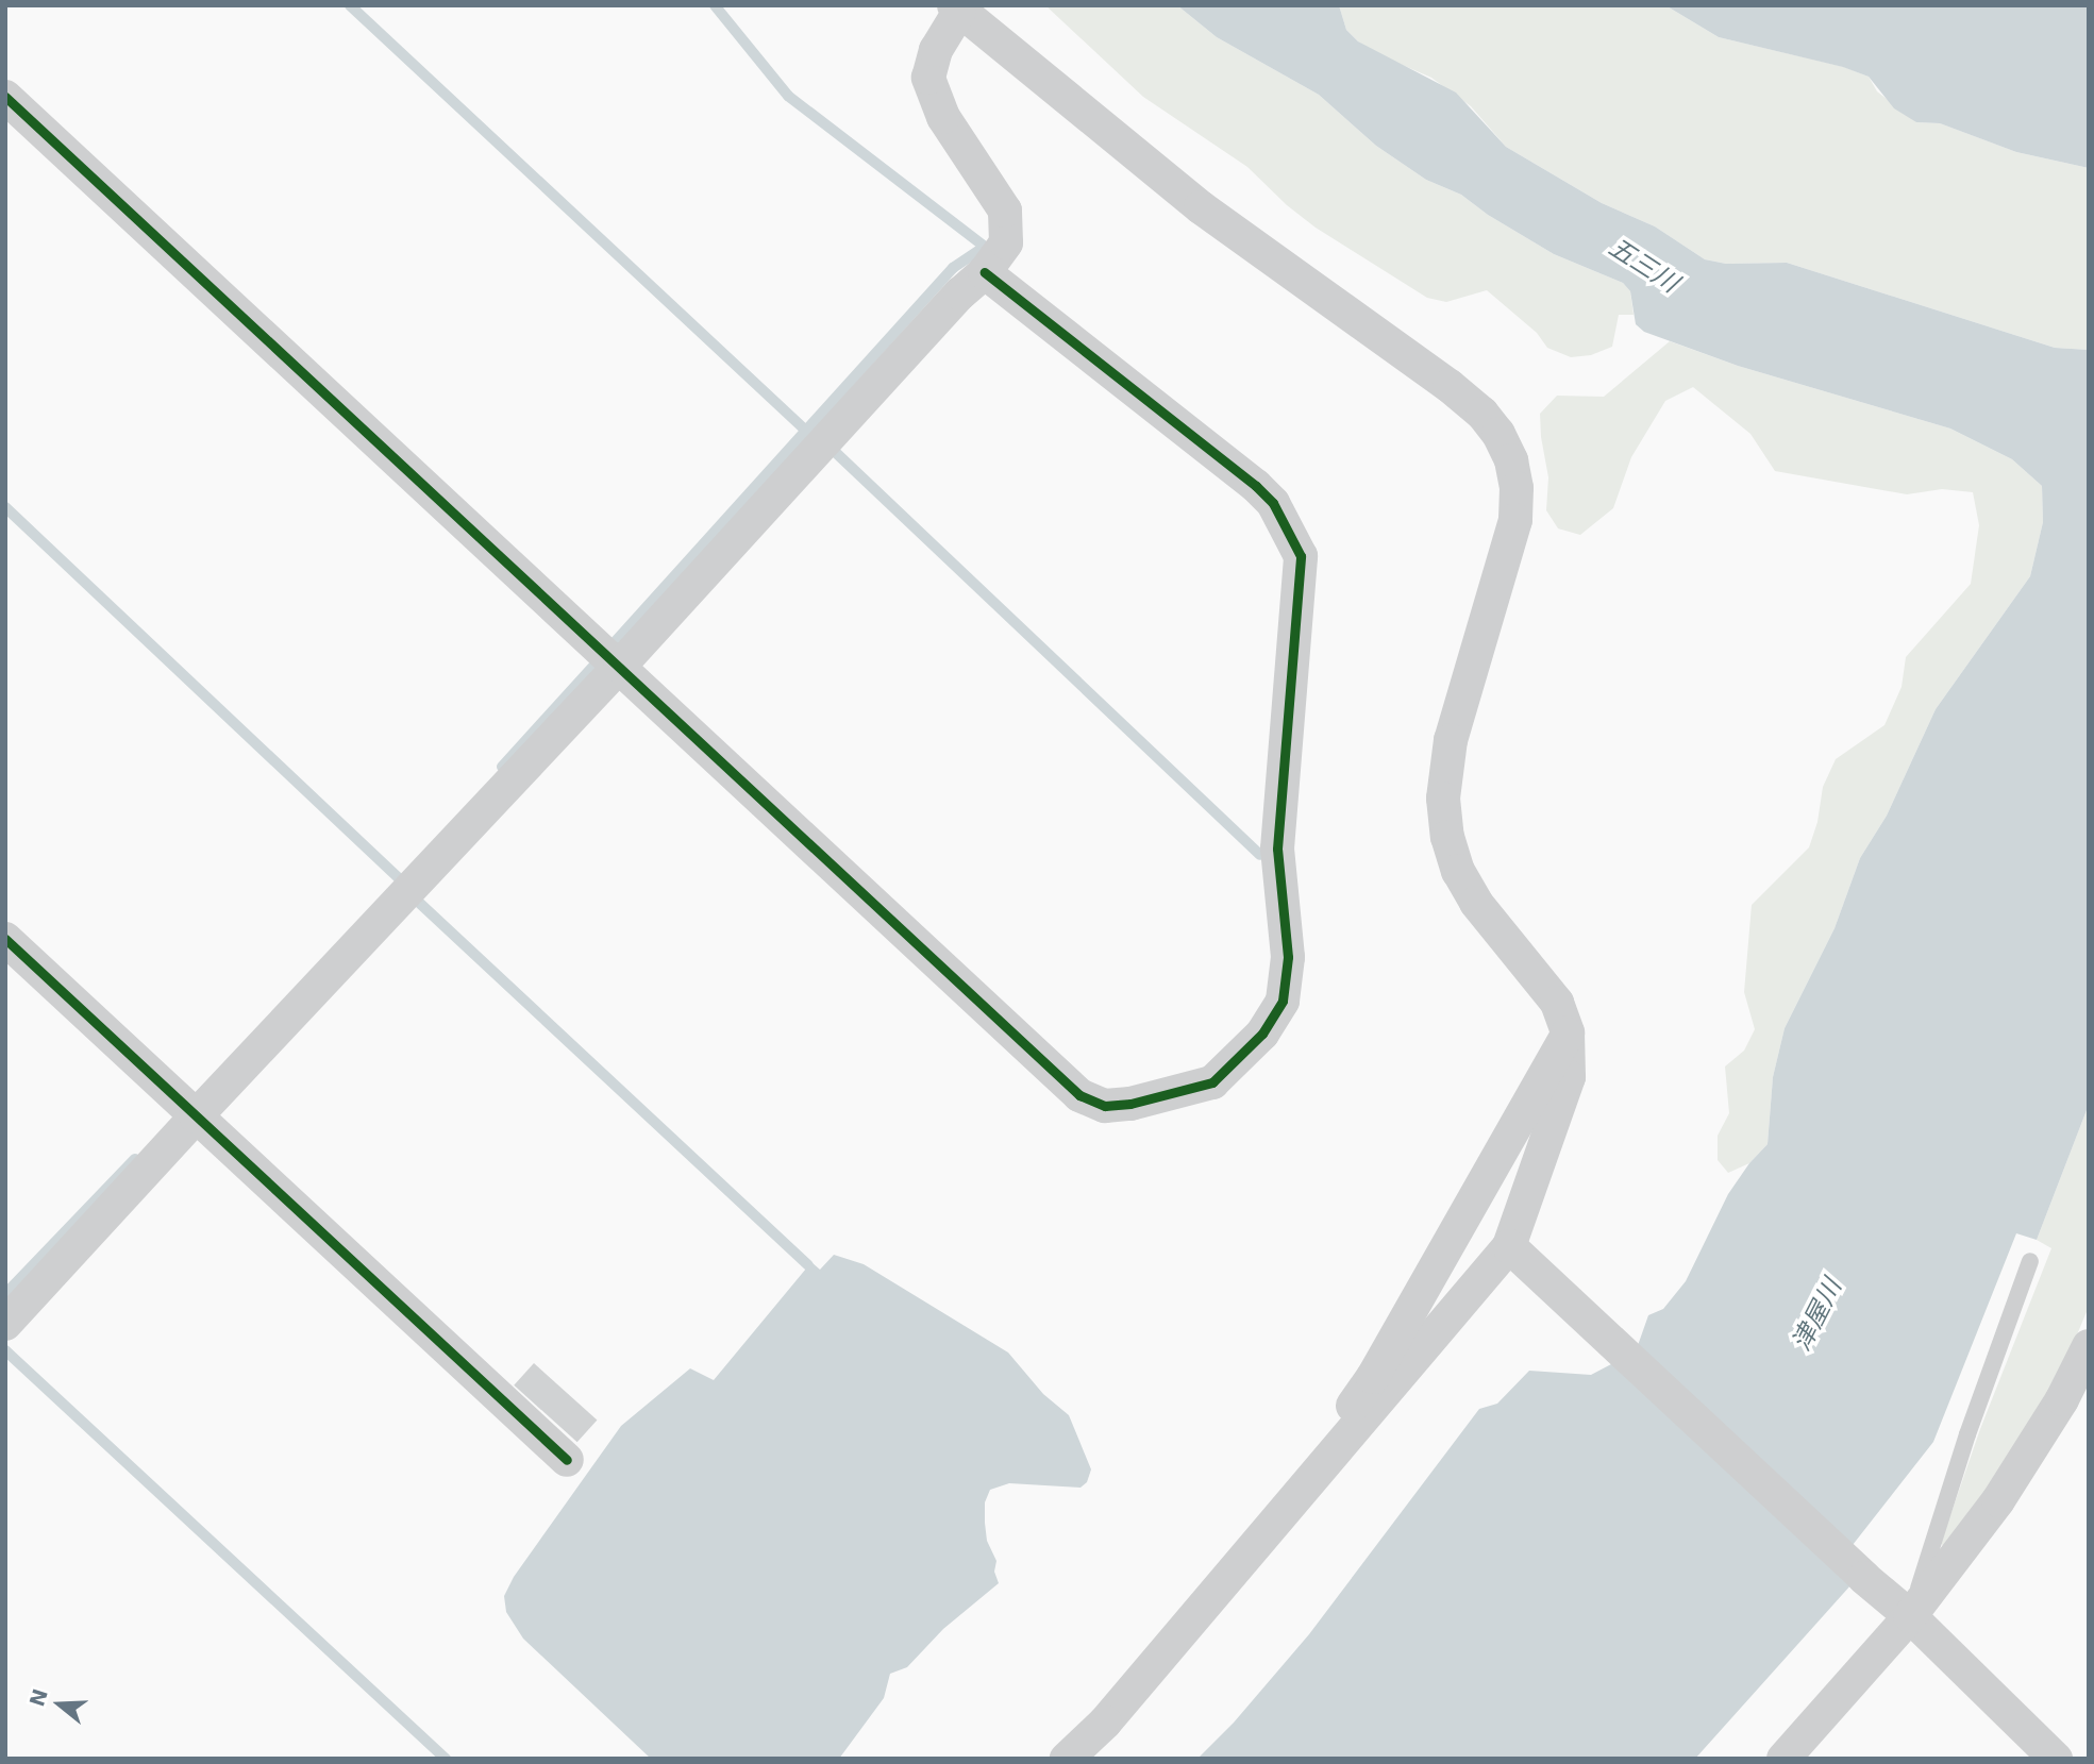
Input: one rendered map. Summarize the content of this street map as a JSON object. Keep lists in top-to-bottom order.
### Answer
{
  "water": ["五三川", "津屋川"],
  "north": "left"
}
